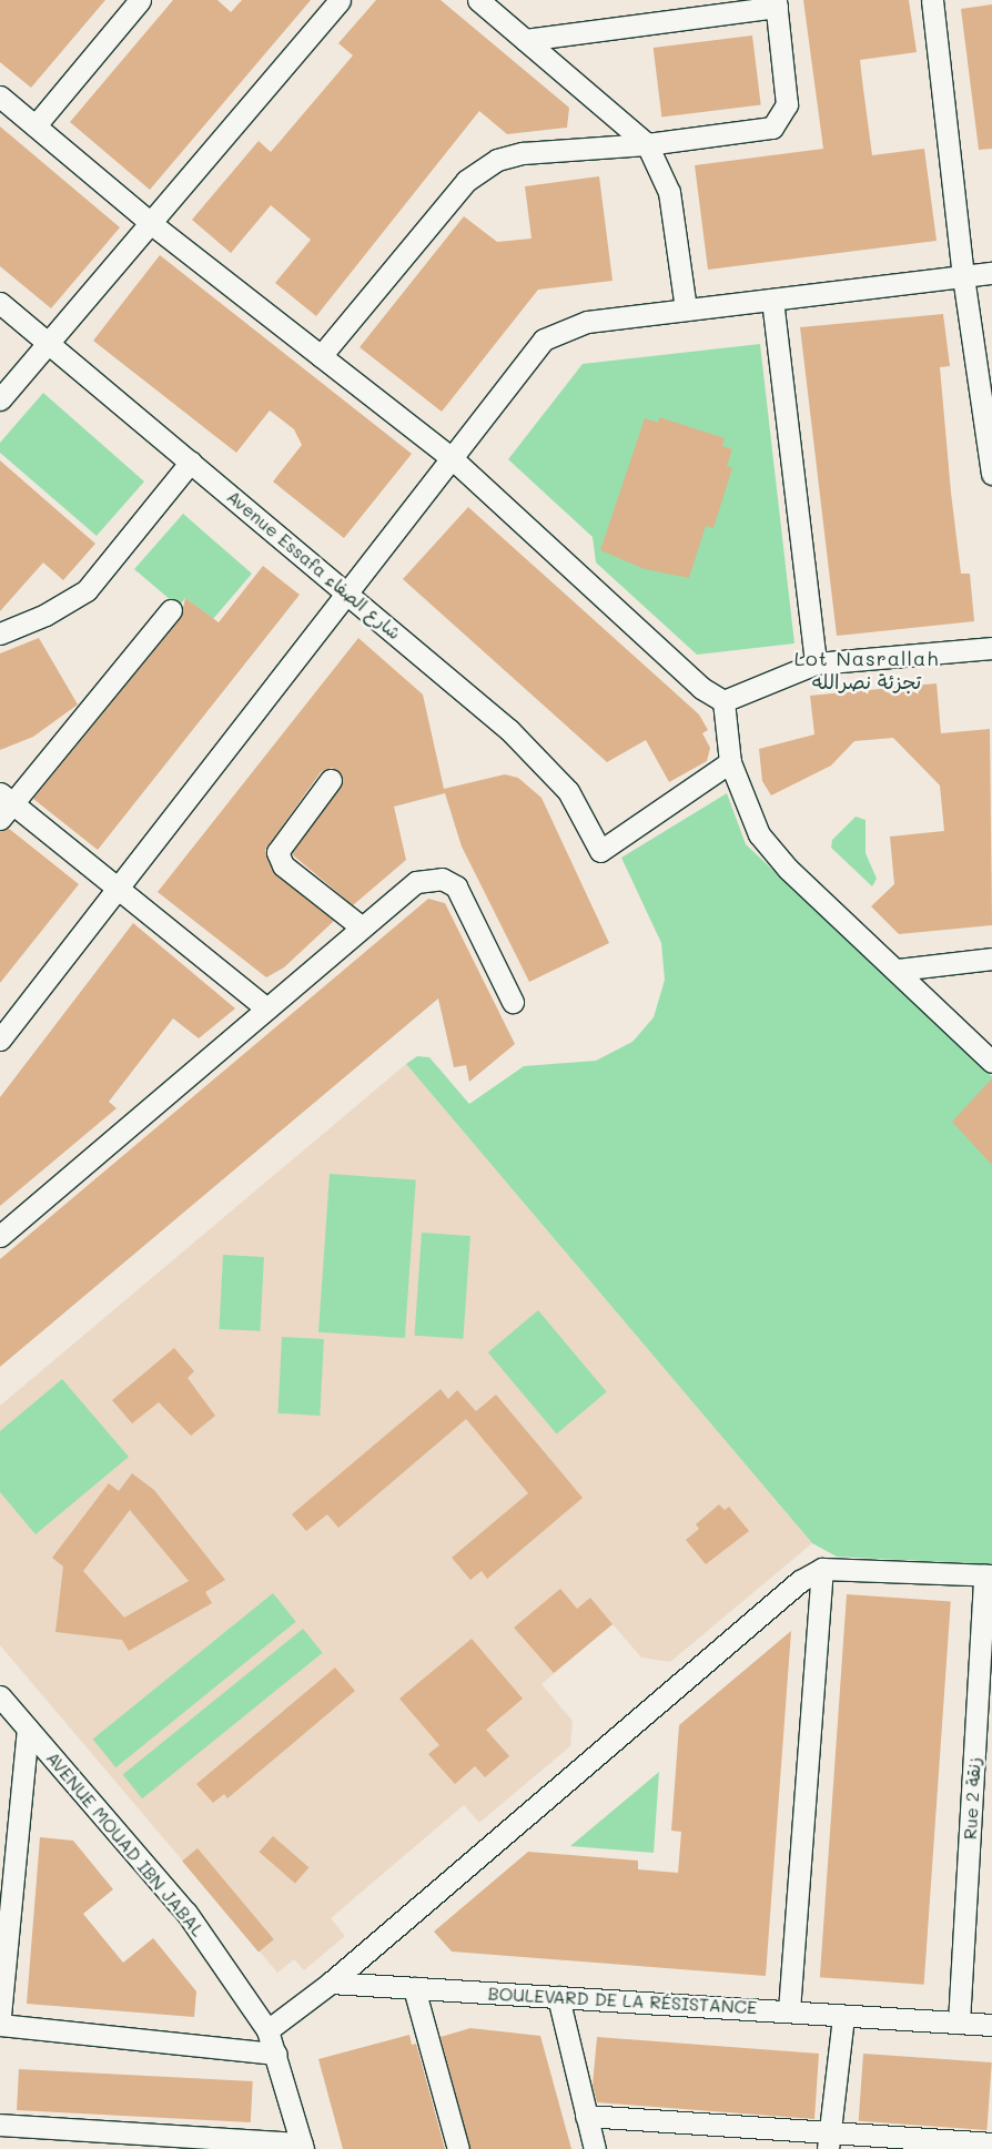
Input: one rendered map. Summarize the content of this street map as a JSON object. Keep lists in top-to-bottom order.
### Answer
{
  "streets": {
    "street": [
      "Avenue Essafa شارع الصفاء",
      "Rue 2 زنقة",
      "AVENUE MOUAD IBN JABAL",
      "BOULEVARD DE LA RÉSISTANCE"
    ]
  },
  "crossings": [
    ["Rue 2 زنقة", "BOULEVARD DE LA RÉSISTANCE"]
  ],
  "districts": ["Lot Nasrallah تجزئة نصرالله"]
}
